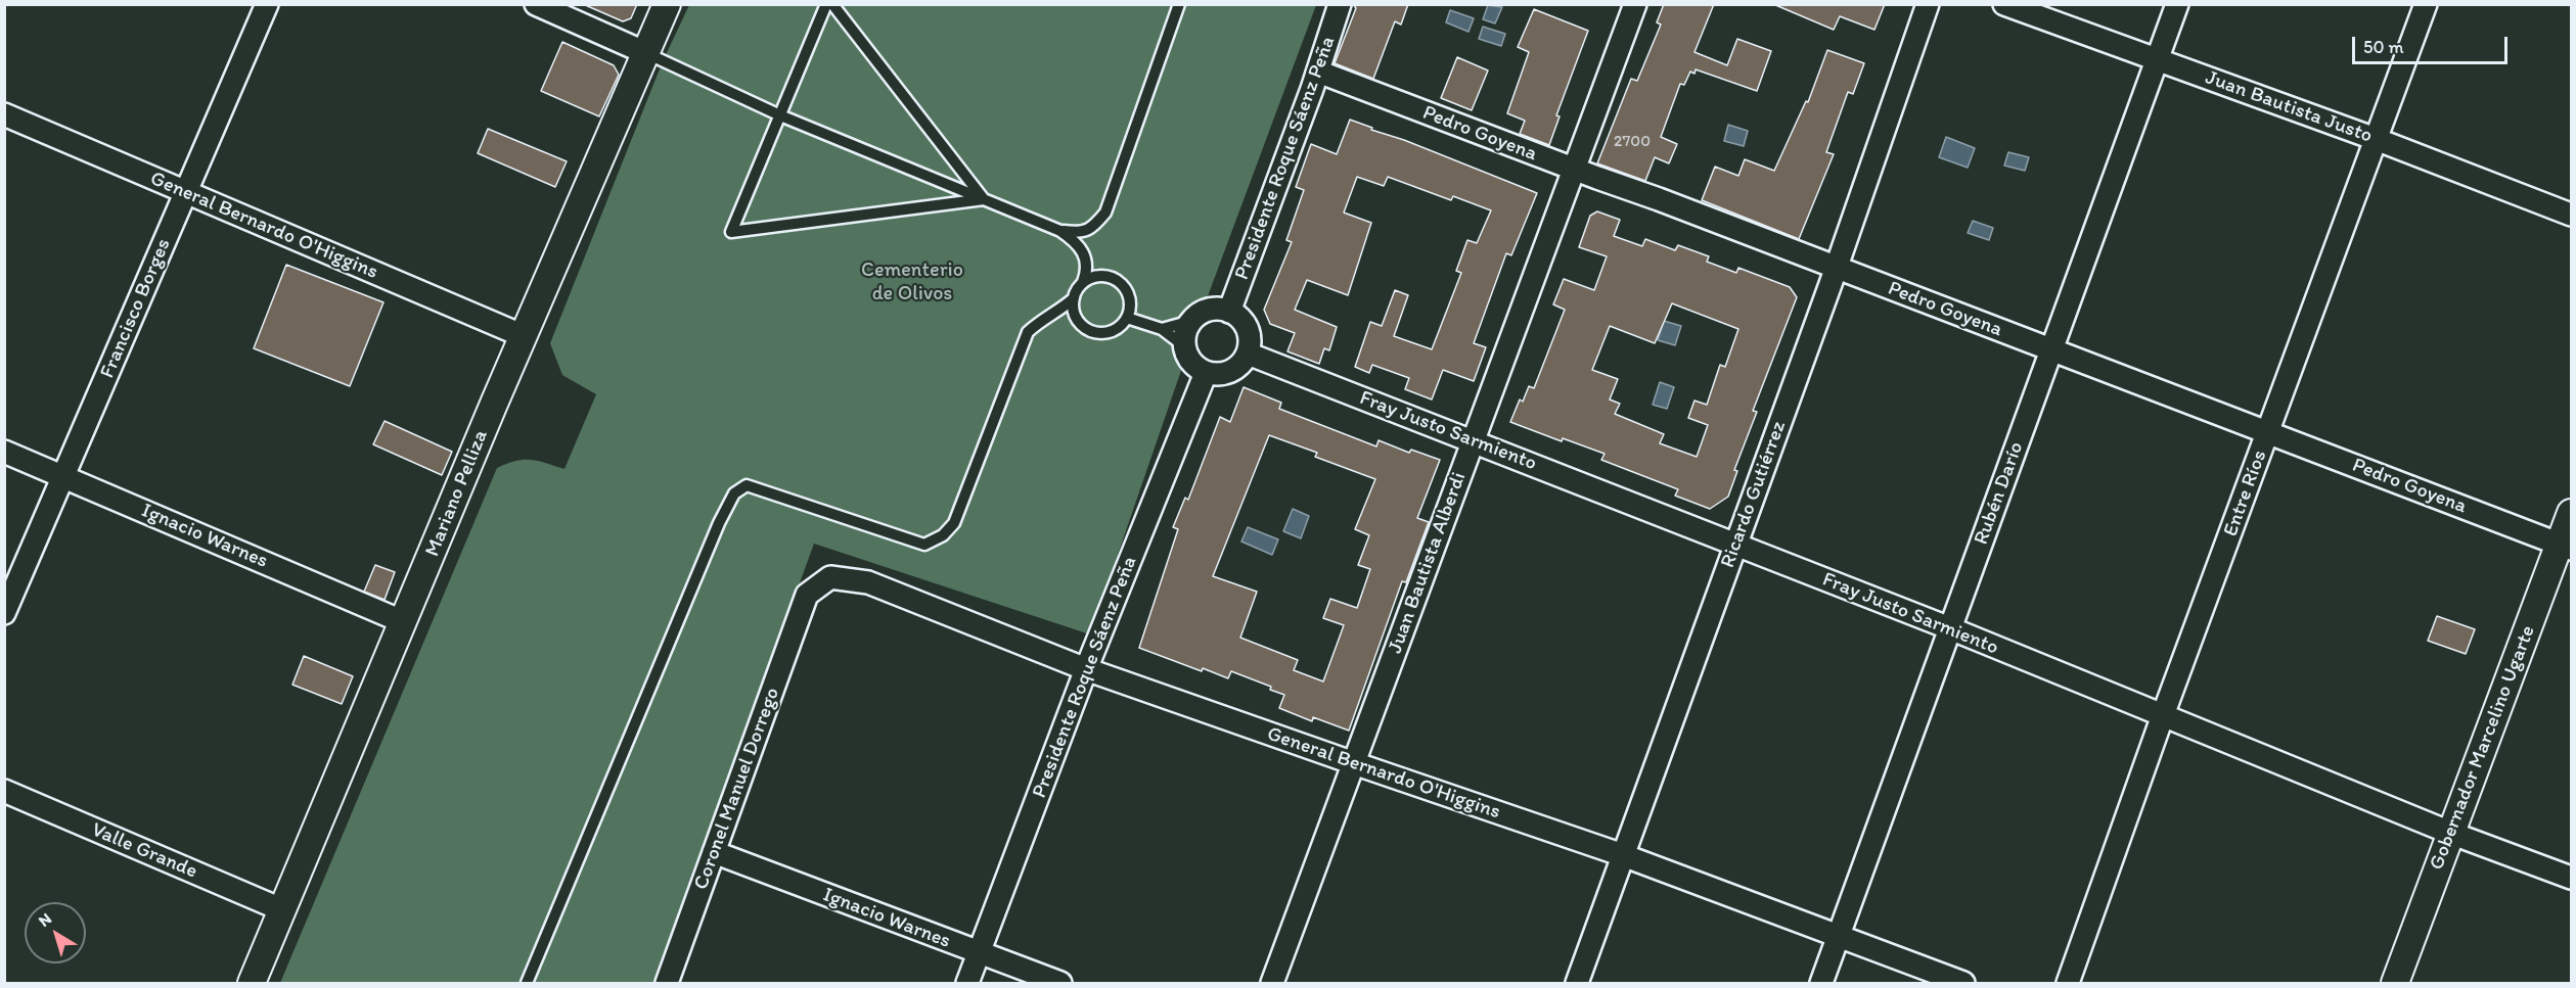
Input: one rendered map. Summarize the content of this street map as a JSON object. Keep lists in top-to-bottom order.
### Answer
{
  "streets": {
    "street": [
      "Juan Bautista Justo",
      "Pedro Goyena",
      "Presidente Roque Sáenz Peña",
      "General Bernardo O'Higgins",
      "Francisco Borges",
      "Fray Justo Sarmiento",
      "Mariano Pelliza",
      "Rubén Darío",
      "Entre Ríos",
      "Ricardo Gutiérrez",
      "Ignacio Warnes",
      "Juan Bautista Alberdi",
      "Gobernador Marcelino Ugarte",
      "Coronel Manuel Dorrego",
      "Valle Grande"
    ]
  },
  "crossings": [
    ["Juan Bautista Justo", "Rubén Darío"],
    ["Juan Bautista Justo", "Entre Ríos"],
    ["Pedro Goyena", "Presidente Roque Sáenz Peña"],
    ["Pedro Goyena", "Rubén Darío"],
    ["Pedro Goyena", "Entre Ríos"],
    ["Pedro Goyena", "Ricardo Gutiérrez"],
    ["Pedro Goyena", "Juan Bautista Alberdi"],
    ["Pedro Goyena", "Gobernador Marcelino Ugarte"],
    ["Presidente Roque Sáenz Peña", "General Bernardo O'Higgins"],
    ["Presidente Roque Sáenz Peña", "Fray Justo Sarmiento"],
    ["Presidente Roque Sáenz Peña", "Ignacio Warnes"],
    ["General Bernardo O'Higgins", "Francisco Borges"],
    ["General Bernardo O'Higgins", "Mariano Pelliza"],
    ["General Bernardo O'Higgins", "Rubén Darío"],
    ["General Bernardo O'Higgins", "Ricardo Gutiérrez"],
    ["General Bernardo O'Higgins", "Juan Bautista Alberdi"],
    ["General Bernardo O'Higgins", "Coronel Manuel Dorrego"],
    ["Francisco Borges", "Ignacio Warnes"],
    ["Fray Justo Sarmiento", "Rubén Darío"],
    ["Fray Justo Sarmiento", "Entre Ríos"],
    ["Fray Justo Sarmiento", "Ricardo Gutiérrez"],
    ["Fray Justo Sarmiento", "Juan Bautista Alberdi"],
    ["Fray Justo Sarmiento", "Gobernador Marcelino Ugarte"],
    ["Mariano Pelliza", "Ignacio Warnes"],
    ["Mariano Pelliza", "Valle Grande"],
    ["Ignacio Warnes", "Coronel Manuel Dorrego"]
  ],
  "parks": ["Cementerio de Olivos"],
  "house_numbers": ["2700"],
  "scale_bar": "50 m",
  "north": "top left"
}
